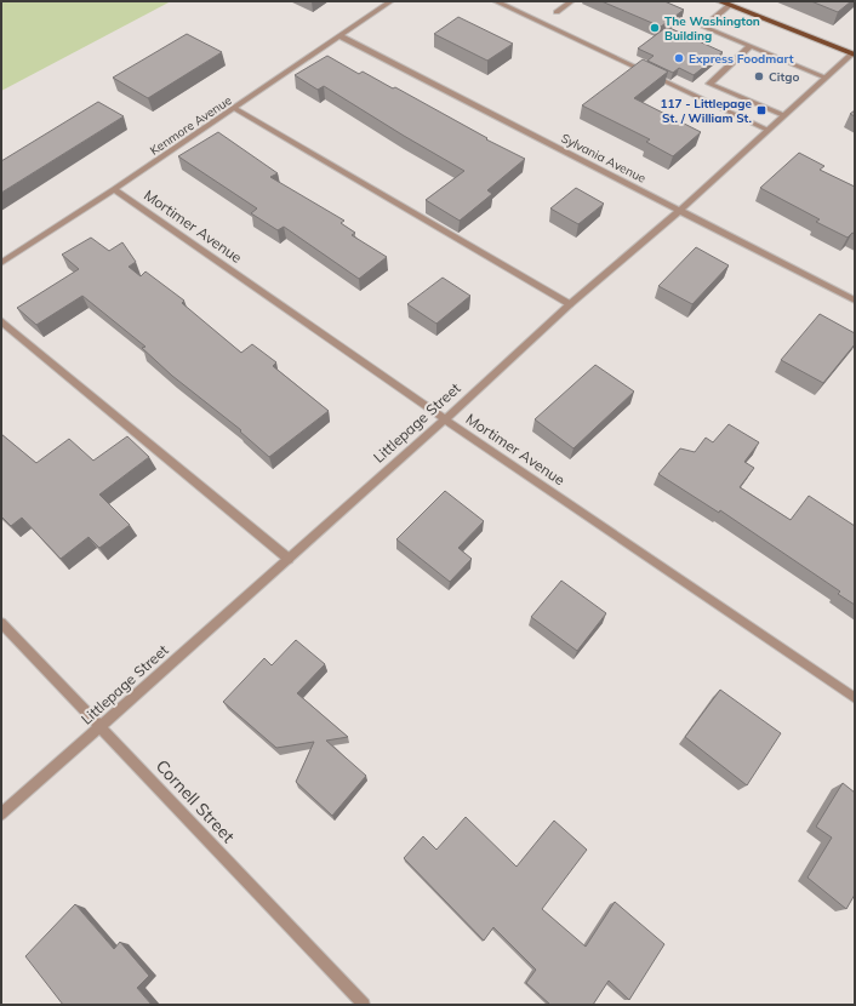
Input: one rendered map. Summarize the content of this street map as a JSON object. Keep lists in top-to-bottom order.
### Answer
{
  "streets": {
    "street": [
      "Kenmore Avenue",
      "Sylvania Avenue",
      "Mortimer Avenue",
      "Littlepage Street",
      "Cornell Street"
    ]
  },
  "crossings": [
    ["Kenmore Avenue", "Sylvania Avenue"],
    ["Kenmore Avenue", "Mortimer Avenue"],
    ["Sylvania Avenue", "Littlepage Street"],
    ["Mortimer Avenue", "Littlepage Street"],
    ["Littlepage Street", "Cornell Street"]
  ],
  "places": {
    "other": ["The Washington Building", "Express Foodmart", "Citgo"],
    "transit": ["117 - Littlepage St. / William St."]
  }
}
